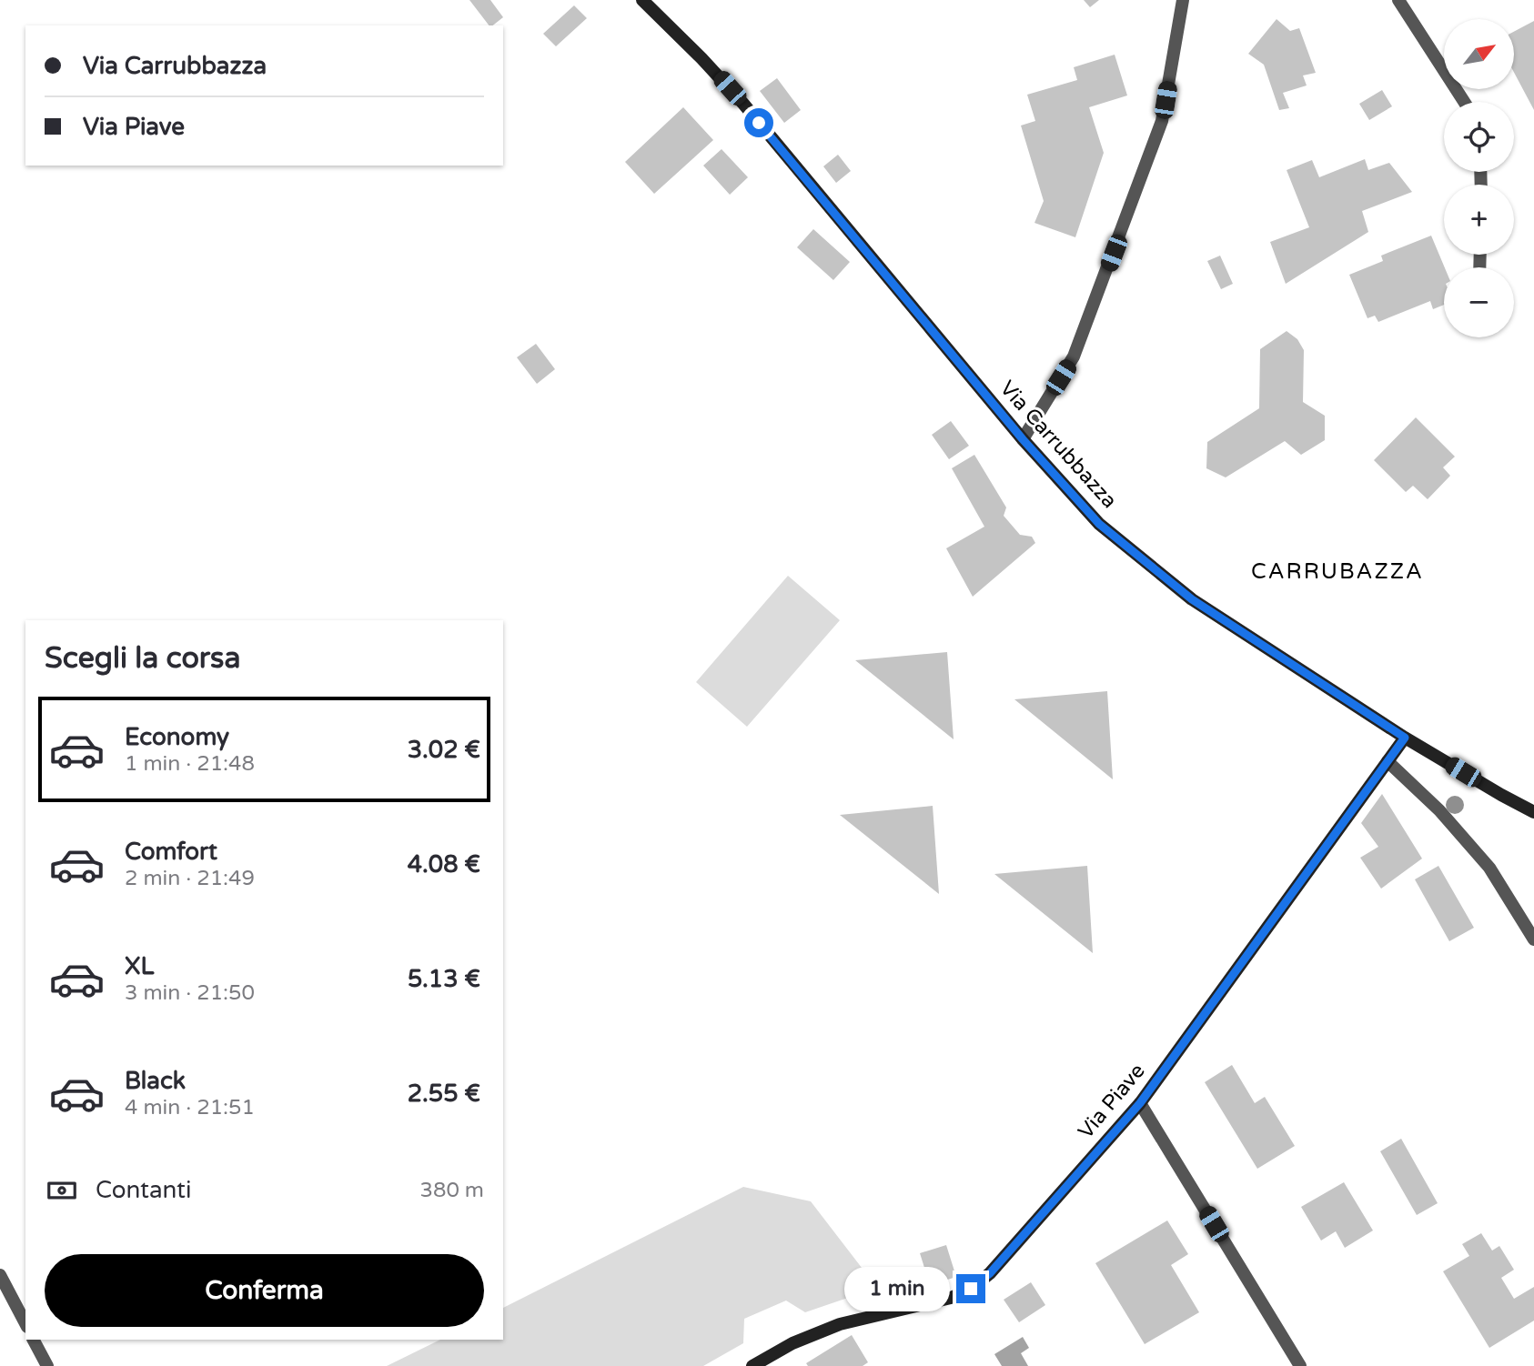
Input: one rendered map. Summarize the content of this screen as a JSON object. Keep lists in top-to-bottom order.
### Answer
{
  "streets": {
    "main road": ["Via Carrubbazza", "Via Piave"]
  },
  "crossings": [
    ["Via Carrubbazza", "Via Piave"]
  ],
  "districts": ["CARRUBAZZA"],
  "north": "top right",
  "page": {
    "map_buttons": ["+", "−"],
    "banner": ["Via Carrubbazza", "Via Piave"],
    "heading": "Scegli la corsa",
    "list": [
      {
        "name": "Economy",
        "note": "1 min · 21:48",
        "value": "3.02 €"
      },
      {
        "name": "Comfort",
        "note": "2 min · 21:49",
        "value": "4.08 €"
      },
      {
        "name": "XL",
        "note": "3 min · 21:50",
        "value": "5.13 €"
      },
      {
        "name": "Black",
        "note": "4 min · 21:51",
        "value": "2.55 €"
      }
    ],
    "pay": ["Contanti", "380 m"],
    "buttons": "Conferma",
    "bubble": "1 min"
  }
}
